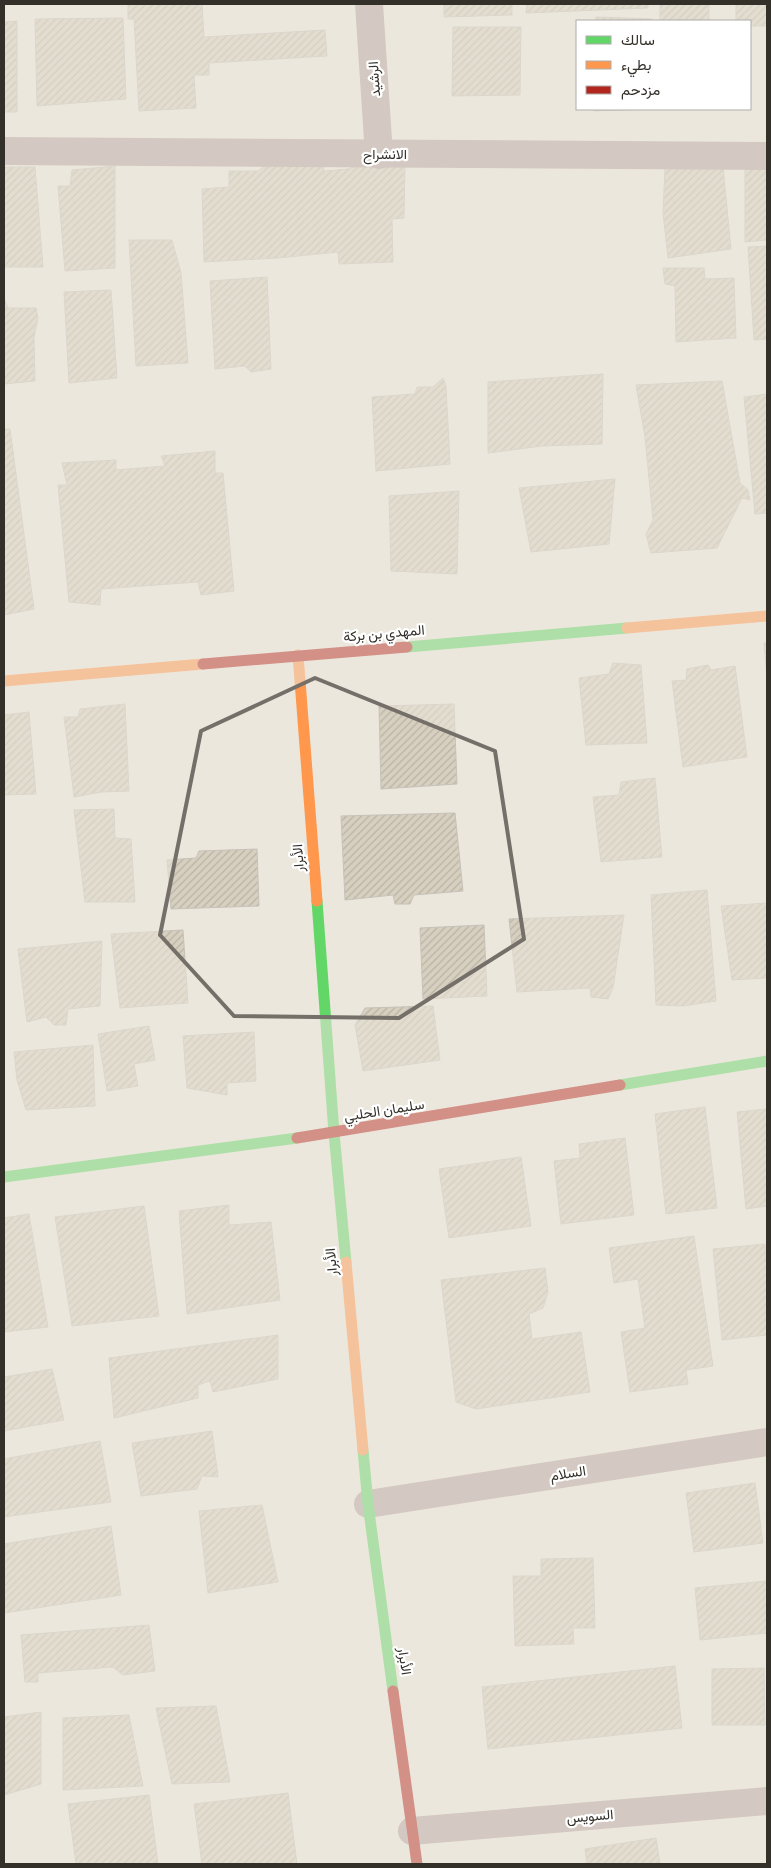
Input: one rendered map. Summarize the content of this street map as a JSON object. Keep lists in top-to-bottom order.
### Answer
{
  "streets": {
    "street": [
      "الرشيد",
      "الانشراح",
      "المهدي بن بركة",
      "الأبرار",
      "سليمان الحلبي",
      "السلام",
      "السويس"
    ]
  },
  "crossings": [
    ["الرشيد", "الانشراح"],
    ["المهدي بن بركة", "الأبرار"],
    ["الأبرار", "سليمان الحلبي"],
    ["الأبرار", "السلام"],
    ["الأبرار", "السويس"]
  ],
  "legend": ["سالك", "بطيء", "مزدحم"]
}
